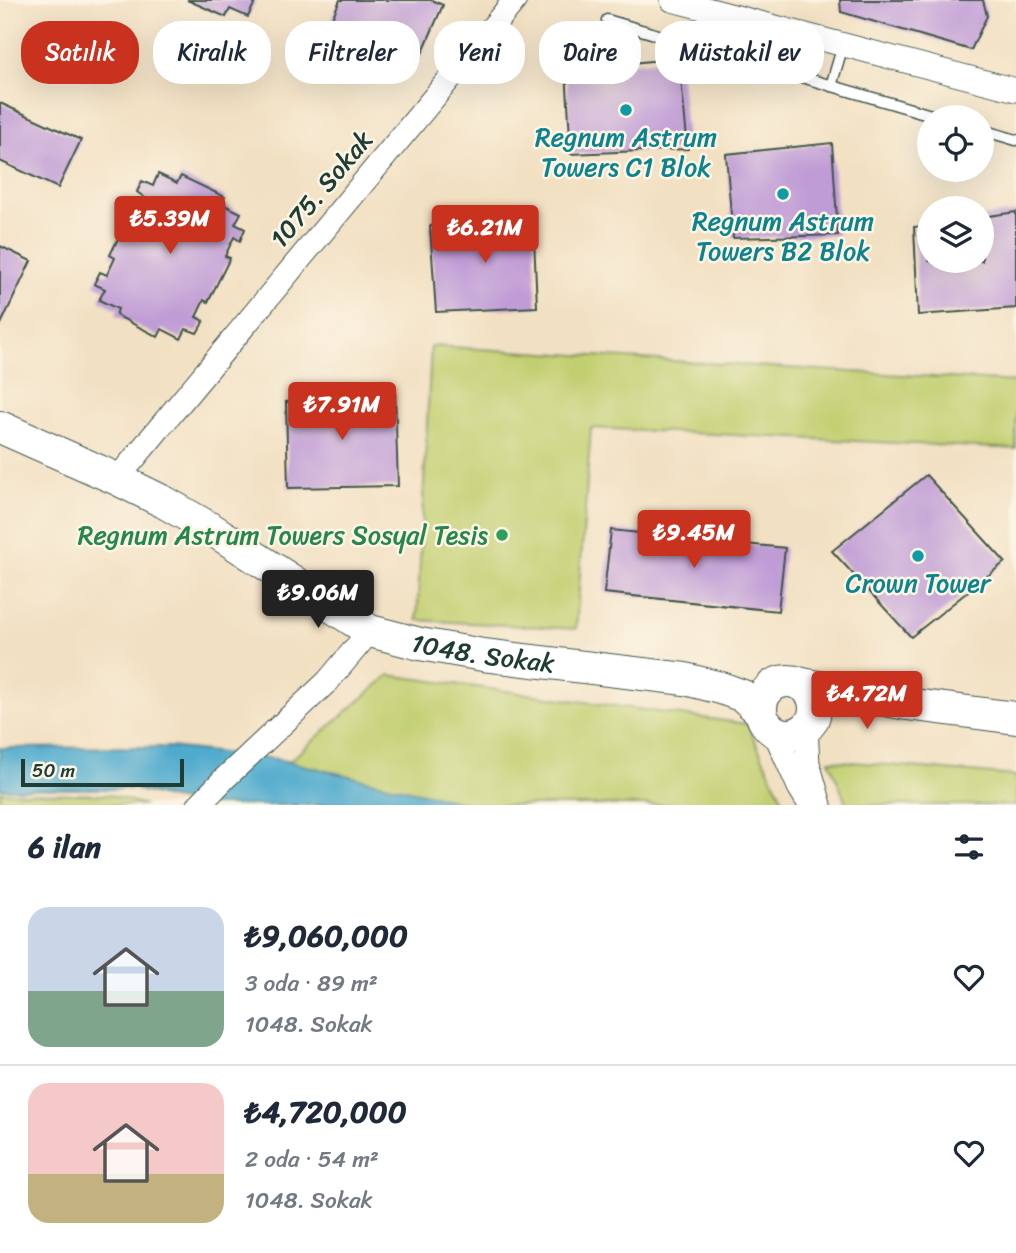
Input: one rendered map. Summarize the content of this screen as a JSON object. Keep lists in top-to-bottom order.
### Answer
{
  "streets": {
    "main road": ["1048. Sokak"],
    "street": ["1075. Sokak"]
  },
  "crossings": [
    ["1075. Sokak", "1048. Sokak"]
  ],
  "places": [
    "Regnum Astrum Towers C1 Blok",
    "Regnum Astrum Towers B2 Blok",
    "Regnum Astrum Towers Sosyal Tesis",
    "Crown Tower"
  ],
  "scale_bar": "50 m",
  "page": {
    "chip": [
      "Satılık",
      "Kiralık",
      "Filtreler",
      "Yeni",
      "Daire",
      "Müstakil ev"
    ],
    "price": [
      "₺5.39M",
      "₺6.21M",
      "₺7.91M",
      "₺9.45M",
      "₺9.06M",
      "₺4.72M"
    ],
    "scale": "50 m",
    "heading": "6 ilan",
    "list": [
      {
        "name": "₺9,060,000",
        "note": "3 oda · 89 m² · 1048. Sokak"
      },
      {
        "name": "₺4,720,000",
        "note": "2 oda · 54 m² · 1048. Sokak"
      }
    ]
  }
}
